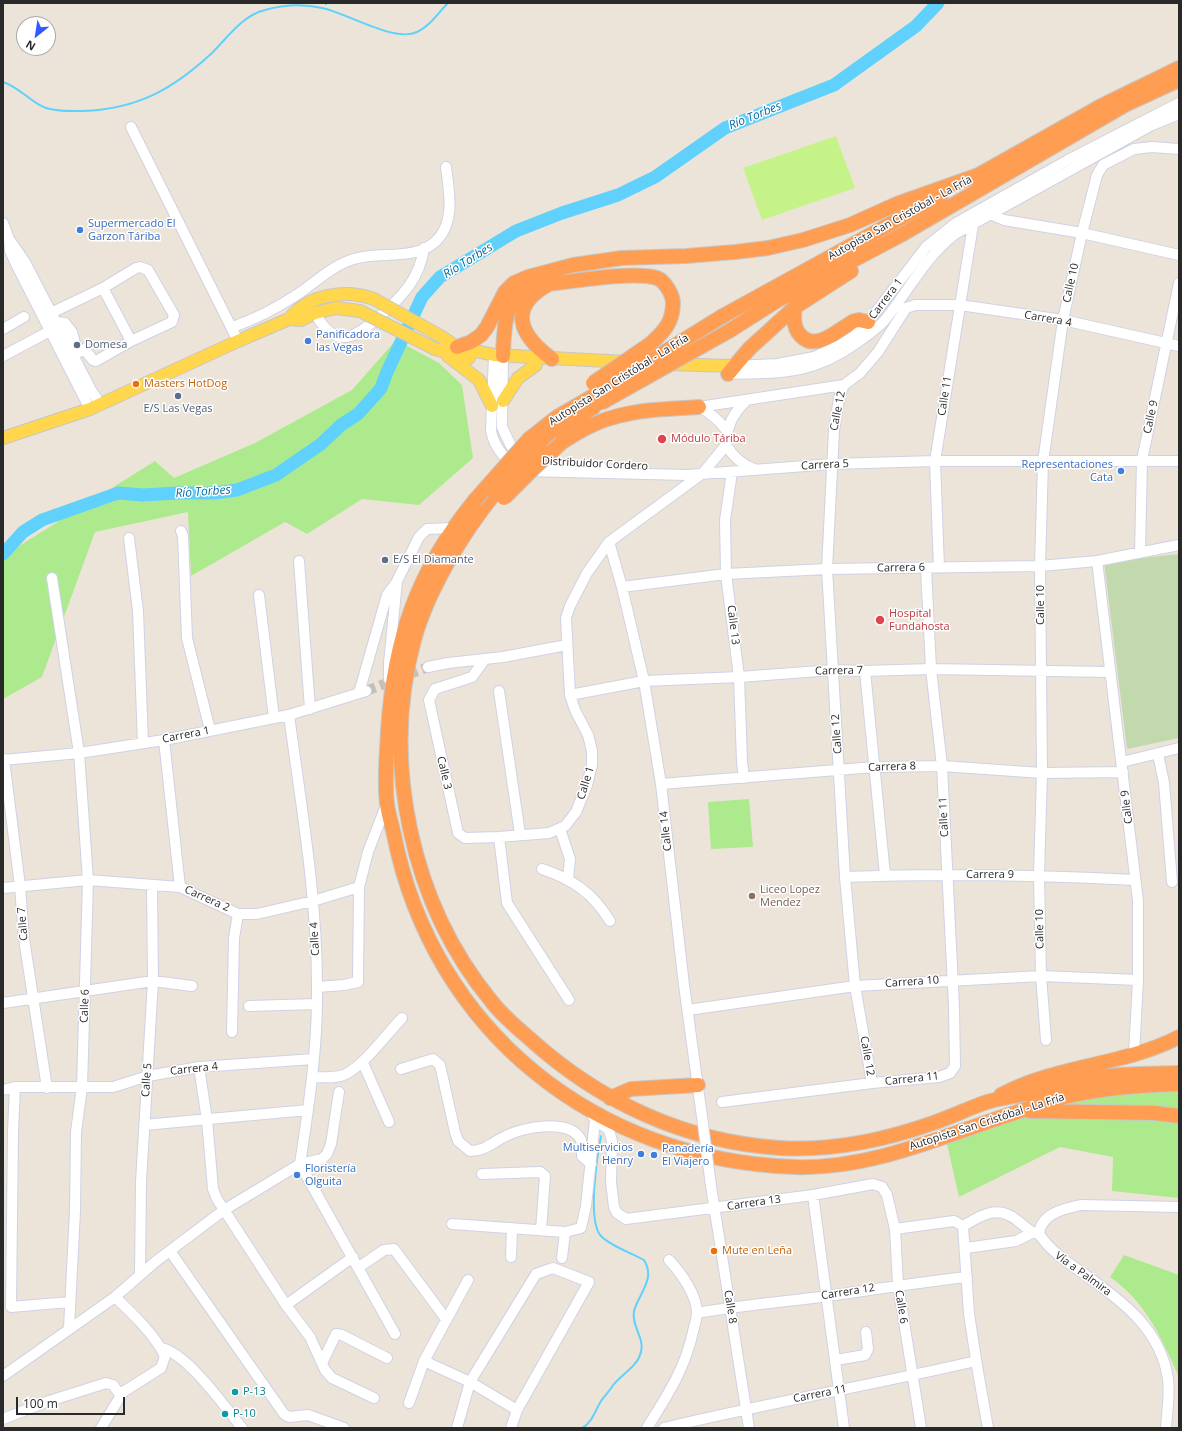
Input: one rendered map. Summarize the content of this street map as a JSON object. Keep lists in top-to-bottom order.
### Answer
{
  "streets": {
    "highway": ["Autopista San Cristóbal - La Fría"],
    "main road": ["Carrera 1"],
    "street": [
      "Calle 10",
      "Carrera 4",
      "Calle 11",
      "Calle 12",
      "Calle 9",
      "Distribuidor Cordero",
      "Carrera 5",
      "Carrera 6",
      "Calle 13",
      "Carrera 7",
      "Carrera 8",
      "Calle 3",
      "Calle 1",
      "Calle 14",
      "Carrera 9",
      "Carrera 2",
      "Calle 7",
      "Calle 4",
      "Carrera 10",
      "Calle 6",
      "Carrera 11",
      "Calle 5",
      "Carrera 13",
      "Vía a Palmira",
      "Carrera 12",
      "Calle 8"
    ]
  },
  "crossings": [
    ["Autopista San Cristóbal - La Fría", "Carrera 13"],
    ["Calle 10", "Carrera 4"],
    ["Calle 10", "Carrera 5"],
    ["Calle 10", "Carrera 6"],
    ["Calle 10", "Carrera 7"],
    ["Calle 10", "Carrera 8"],
    ["Calle 10", "Carrera 9"],
    ["Calle 10", "Carrera 10"],
    ["Carrera 1", "Calle 11"],
    ["Carrera 1", "Distribuidor Cordero"],
    ["Carrera 1", "Calle 7"],
    ["Carrera 1", "Calle 4"],
    ["Carrera 1", "Calle 6"],
    ["Carrera 4", "Calle 11"],
    ["Carrera 4", "Calle 12"],
    ["Carrera 4", "Calle 9"],
    ["Carrera 4", "Calle 7"],
    ["Carrera 4", "Calle 4"],
    ["Carrera 4", "Calle 6"],
    ["Carrera 4", "Calle 5"],
    ["Calle 11", "Carrera 5"],
    ["Calle 11", "Carrera 6"],
    ["Calle 11", "Carrera 7"],
    ["Calle 11", "Carrera 8"],
    ["Calle 11", "Carrera 9"],
    ["Calle 11", "Carrera 10"],
    ["Calle 11", "Carrera 11"],
    ["Calle 12", "Carrera 5"],
    ["Calle 12", "Carrera 6"],
    ["Calle 12", "Carrera 7"],
    ["Calle 12", "Carrera 8"],
    ["Calle 12", "Carrera 9"],
    ["Calle 12", "Carrera 10"],
    ["Calle 12", "Carrera 11"],
    ["Calle 9", "Carrera 5"],
    ["Calle 9", "Carrera 6"],
    ["Calle 9", "Carrera 7"],
    ["Calle 9", "Carrera 8"],
    ["Calle 9", "Carrera 9"],
    ["Calle 9", "Carrera 10"],
    ["Distribuidor Cordero", "Carrera 5"],
    ["Carrera 5", "Calle 13"],
    ["Carrera 6", "Calle 13"],
    ["Carrera 6", "Calle 14"],
    ["Calle 13", "Carrera 7"],
    ["Calle 13", "Carrera 8"],
    ["Carrera 7", "Calle 1"],
    ["Carrera 7", "Calle 14"],
    ["Carrera 8", "Calle 14"],
    ["Calle 14", "Carrera 10"],
    ["Calle 14", "Calle 8"],
    ["Carrera 2", "Calle 7"],
    ["Carrera 2", "Calle 4"],
    ["Carrera 2", "Calle 6"],
    ["Carrera 2", "Calle 5"],
    ["Calle 6", "Carrera 11"],
    ["Calle 6", "Carrera 13"],
    ["Calle 6", "Carrera 12"],
    ["Carrera 11", "Calle 8"],
    ["Carrera 13", "Calle 8"],
    ["Carrera 12", "Calle 8"]
  ],
  "water": ["Río Torbes"],
  "places": [
    "Supermercado El Garzon Táriba",
    "Panificadora las Vegas",
    "Domesa",
    "Masters HotDog",
    "E/S Las Vegas",
    "Módulo Táriba",
    "Representaciones Cata",
    "E/S El Diamante",
    "Hospital Fundahosta",
    "Liceo Lopez Mendez",
    "Multiservicios Henry",
    "Panadería El Viajero",
    "Floristería Olguita",
    "Mute en Leña",
    "P-13",
    "P-10"
  ],
  "scale_bar": "100 m",
  "north": "bottom left"
}
